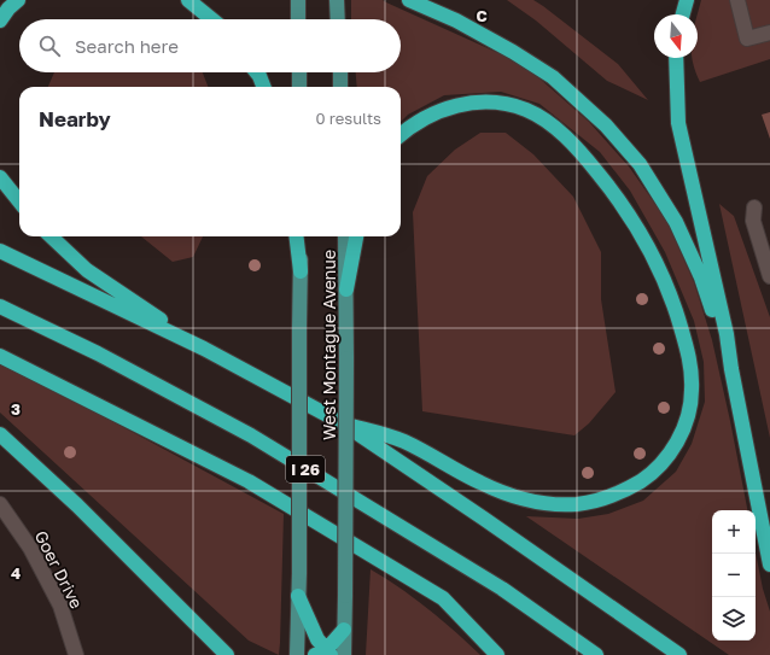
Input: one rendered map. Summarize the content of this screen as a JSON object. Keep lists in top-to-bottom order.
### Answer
{
  "streets": {
    "highway": ["I 26"],
    "main road": ["West Montague Avenue"],
    "street": ["Goer Drive"]
  },
  "north": "bottom",
  "page": {
    "search": "Search here",
    "heading": ["Nearby", "0 results"],
    "map_buttons": ["+", "−"]
  },
  "grid": {
    "columns": ["C"],
    "rows": ["3", "4"]
  }
}
